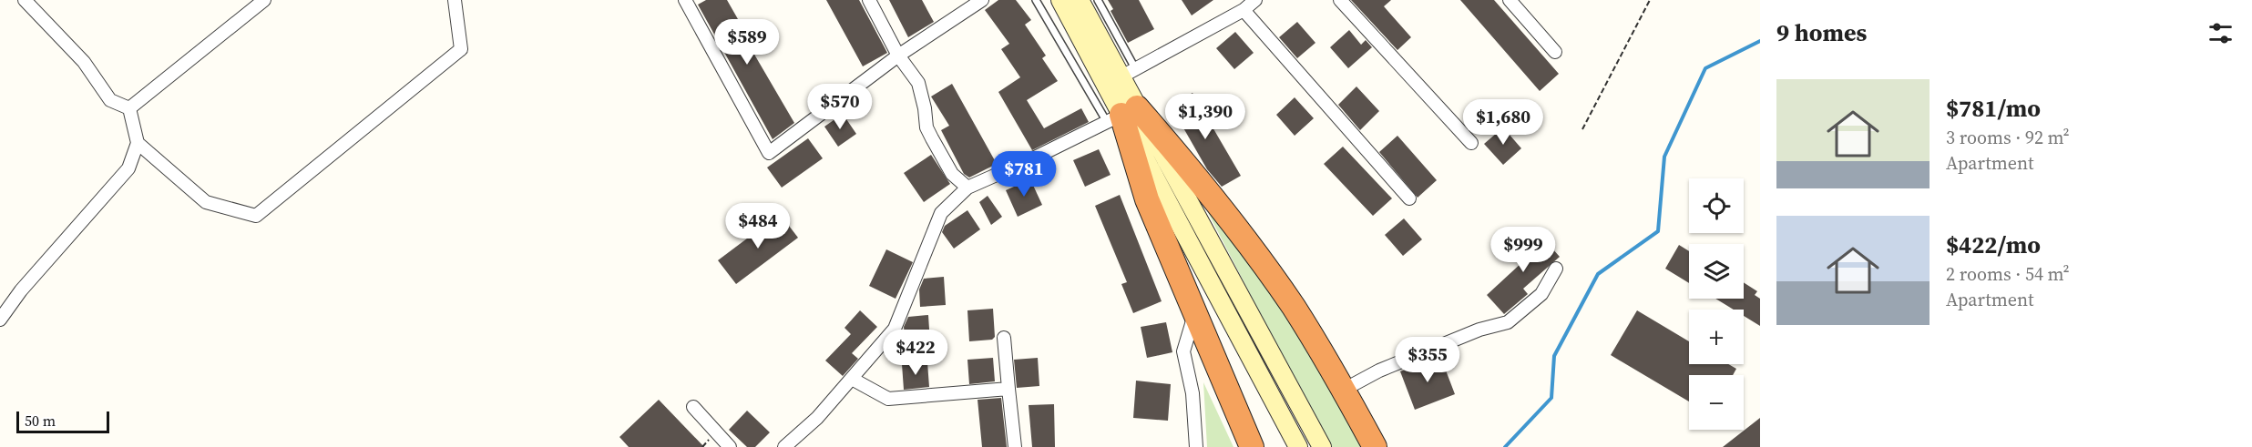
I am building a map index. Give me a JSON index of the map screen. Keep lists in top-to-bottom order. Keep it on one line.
{"scale_bar":"50 m","page":{"heading":"9 homes","price":["$589","$570","$1,390","$1,680","$781","$484","$999","$422","$355"],"list":[{"name":"$781/mo","note":"3 rooms · 92 m² · Apartment"},{"name":"$422/mo","note":"2 rooms · 54 m² · Apartment"}],"map_buttons":["+","−"],"scale":"50 m"}}
